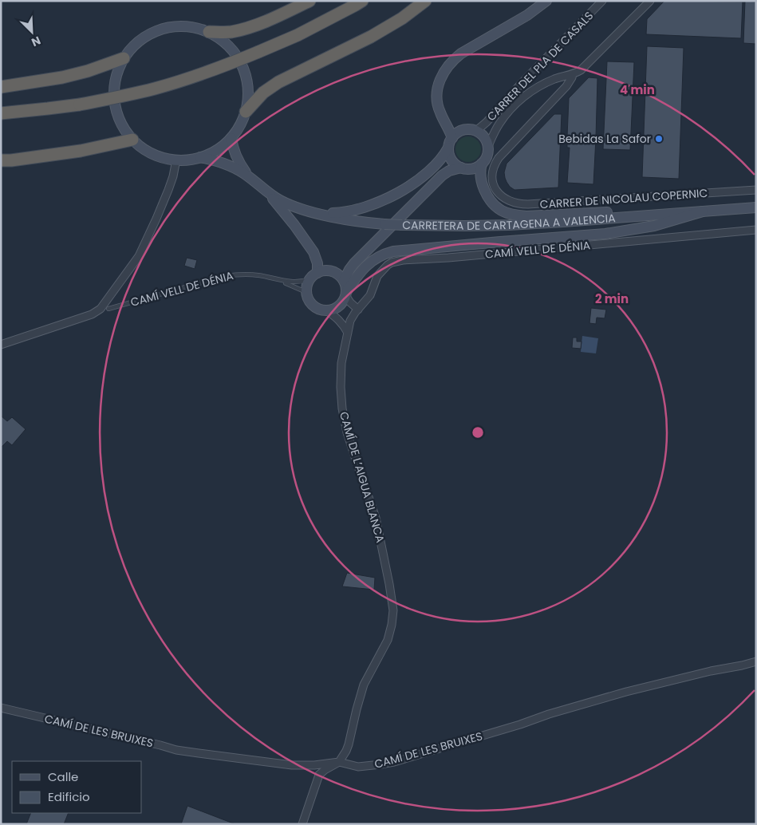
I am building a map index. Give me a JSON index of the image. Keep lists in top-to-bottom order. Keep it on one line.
{"streets":{"main road":["CARRETERA DE CARTAGENA A VALENCIA"],"street":["CARRER DEL PLA DE CASALS","CARRER DE NICOLAU COPERNIC","CAMÍ VELL DE DÉNIA","CAMÍ DE L’AIGUA BLANCA","CAMÍ DE LES BRUIXES"]},"crossings":[["CARRER DEL PLA DE CASALS","CARRER DE NICOLAU COPERNIC"],["CARRETERA DE CARTAGENA A VALENCIA","CAMÍ VELL DE DÉNIA"],["CAMÍ VELL DE DÉNIA","CAMÍ DE L’AIGUA BLANCA"],["CAMÍ DE L’AIGUA BLANCA","CAMÍ DE LES BRUIXES"]],"places":["Bebidas La Safor"],"legend":["Calle","Edificio"],"north":"bottom right","rings":["4 min","2 min"]}
